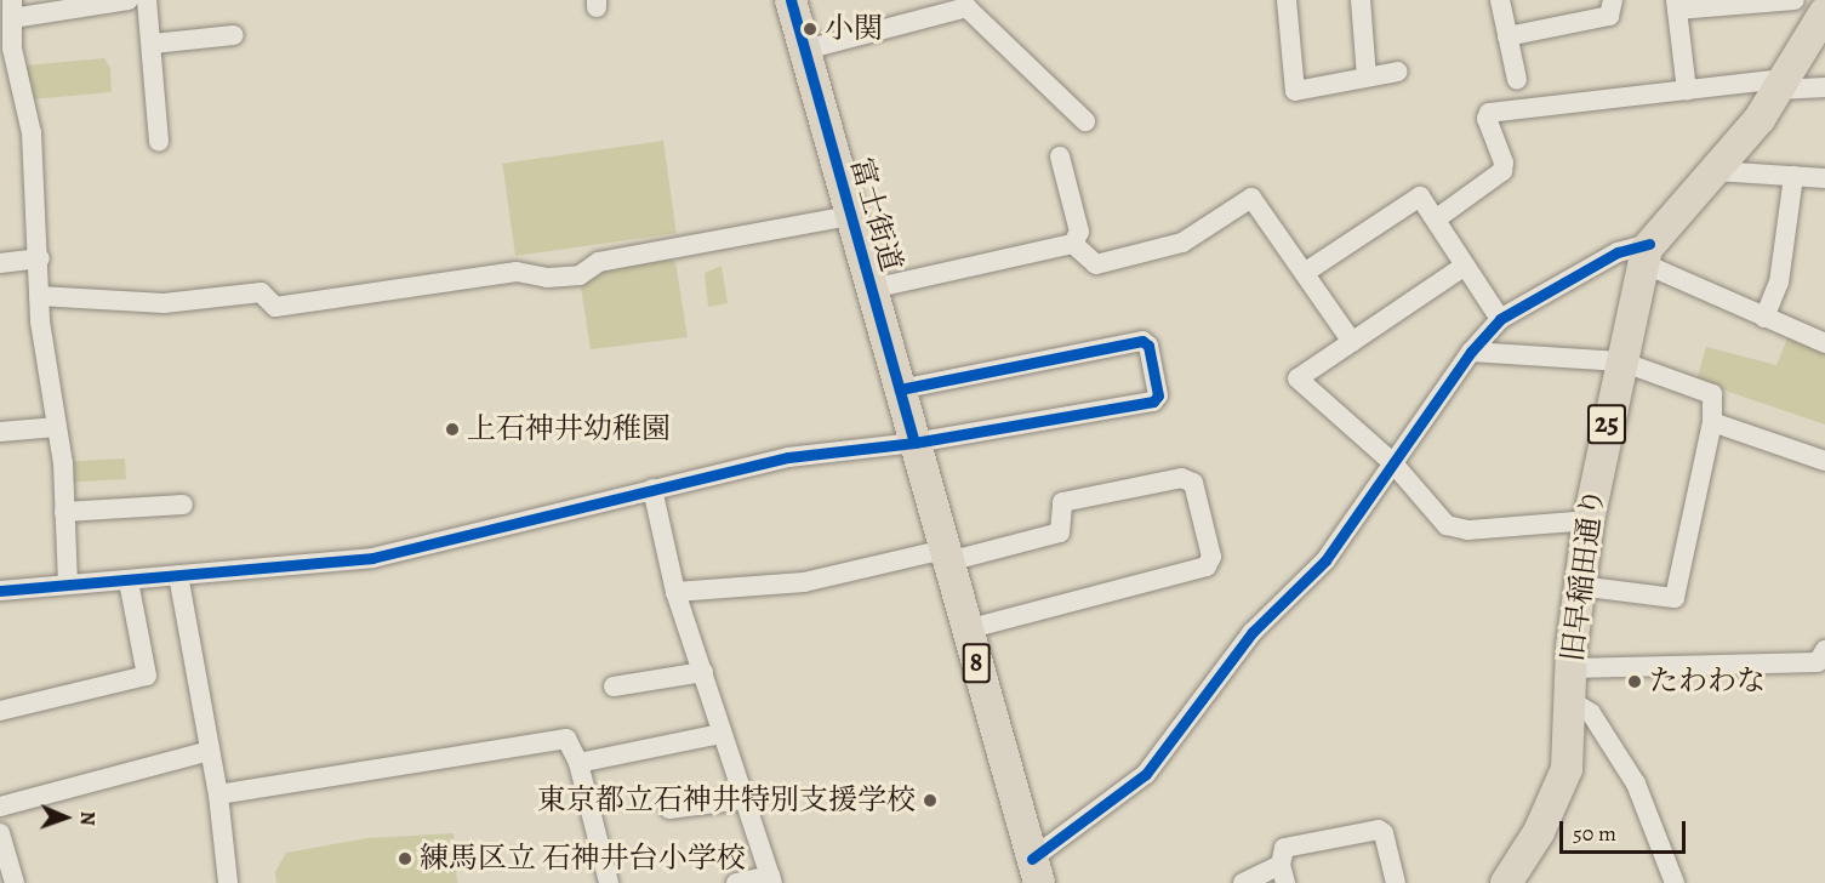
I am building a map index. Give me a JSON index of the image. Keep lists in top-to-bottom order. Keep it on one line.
{"streets":{"main road":["富士街道","25","旧早稲田通り","8"]},"places":["小関","上石神井幼稚園","たわわな","東京都立石神井特別支援学校","練馬区立 石神井台小学校"],"scale_bar":"50 m","north":"right"}
